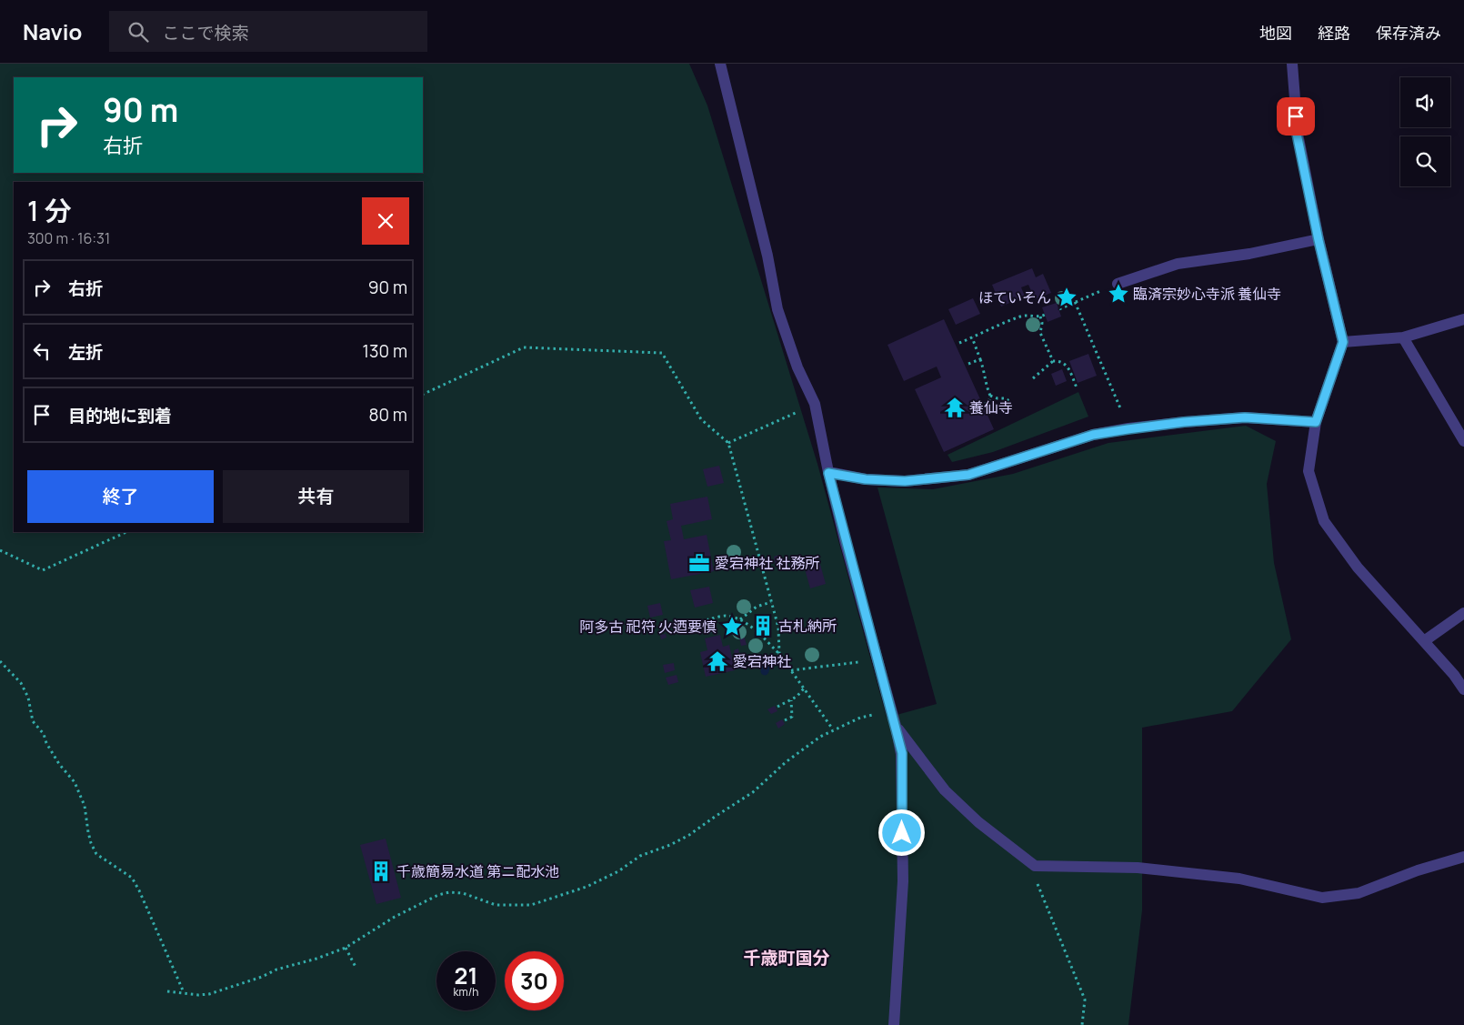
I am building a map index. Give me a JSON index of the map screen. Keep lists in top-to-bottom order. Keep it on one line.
{"districts":["千歳町国分"],"places":{"place":["臨済宗妙心寺派 養仙寺","ほていそん","阿多古 祀符 火迺要慎"],"temple":["養仙寺","愛宕神社"],"office":["愛宕神社 社務所"],"building":["古札納所","千歳簡易水道 第ニ配水池"]},"page":{"header":"Navio","search":"ここで検索","nav":["地図","経路","保存済み"],"turn":["90 m","右折"],"heading":["1 分","300 m · 16:31"],"list":[{"name":"右折","value":"90 m"},{"name":"左折","value":"130 m"},{"name":"目的地に到着","value":"80 m"}],"buttons":["終了","共有"],"speed":"21 km/h","limit":"30"}}
